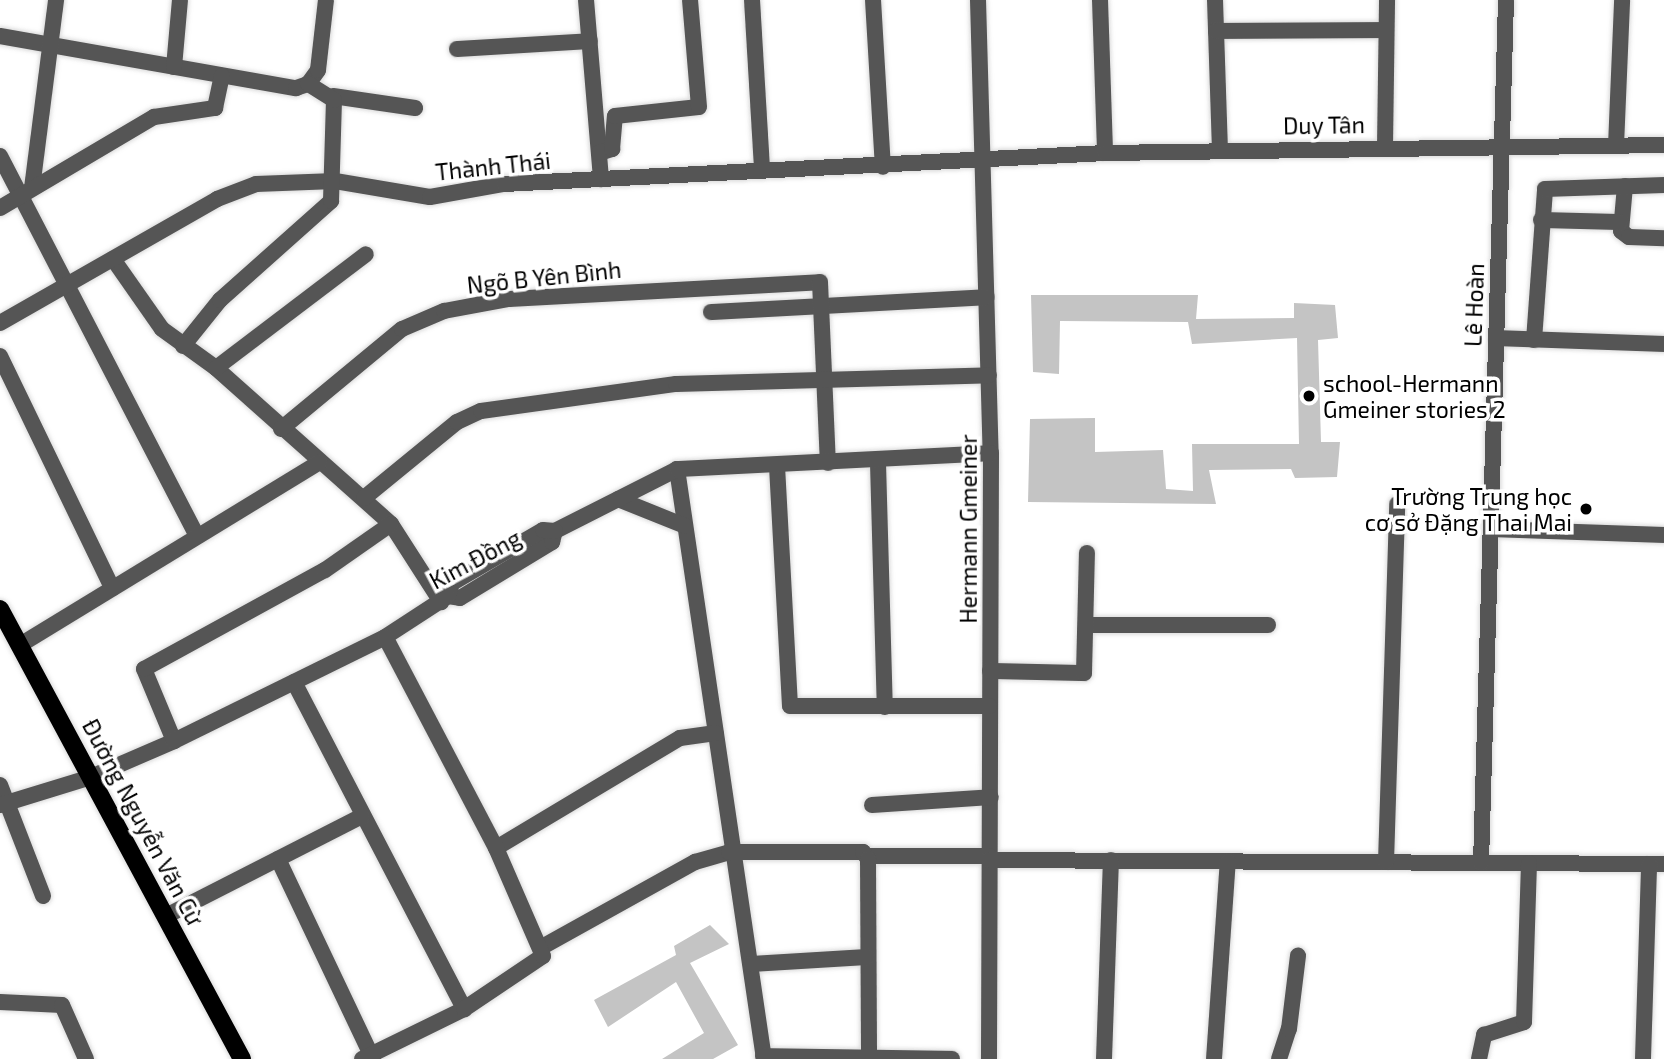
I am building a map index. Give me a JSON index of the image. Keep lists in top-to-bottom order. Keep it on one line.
{"streets":{"main road":["Đường Nguyễn Văn Cừ"],"street":["Duy Tân","Thành Thái","Ngõ B Yên Bình","Lê Hoàn","Hermann Gmeiner","Kim Đồng"]},"crossings":[["Duy Tân","Thành Thái"],["Duy Tân","Lê Hoàn"],["Duy Tân","Hermann Gmeiner"],["Thành Thái","Hermann Gmeiner"],["Hermann Gmeiner","Kim Đồng"],["Kim Đồng","Đường Nguyễn Văn Cừ"]],"places":["school-Hermann Gmeiner stories 2","Trường Trung học cơ sở Đặng Thai Mai"]}
